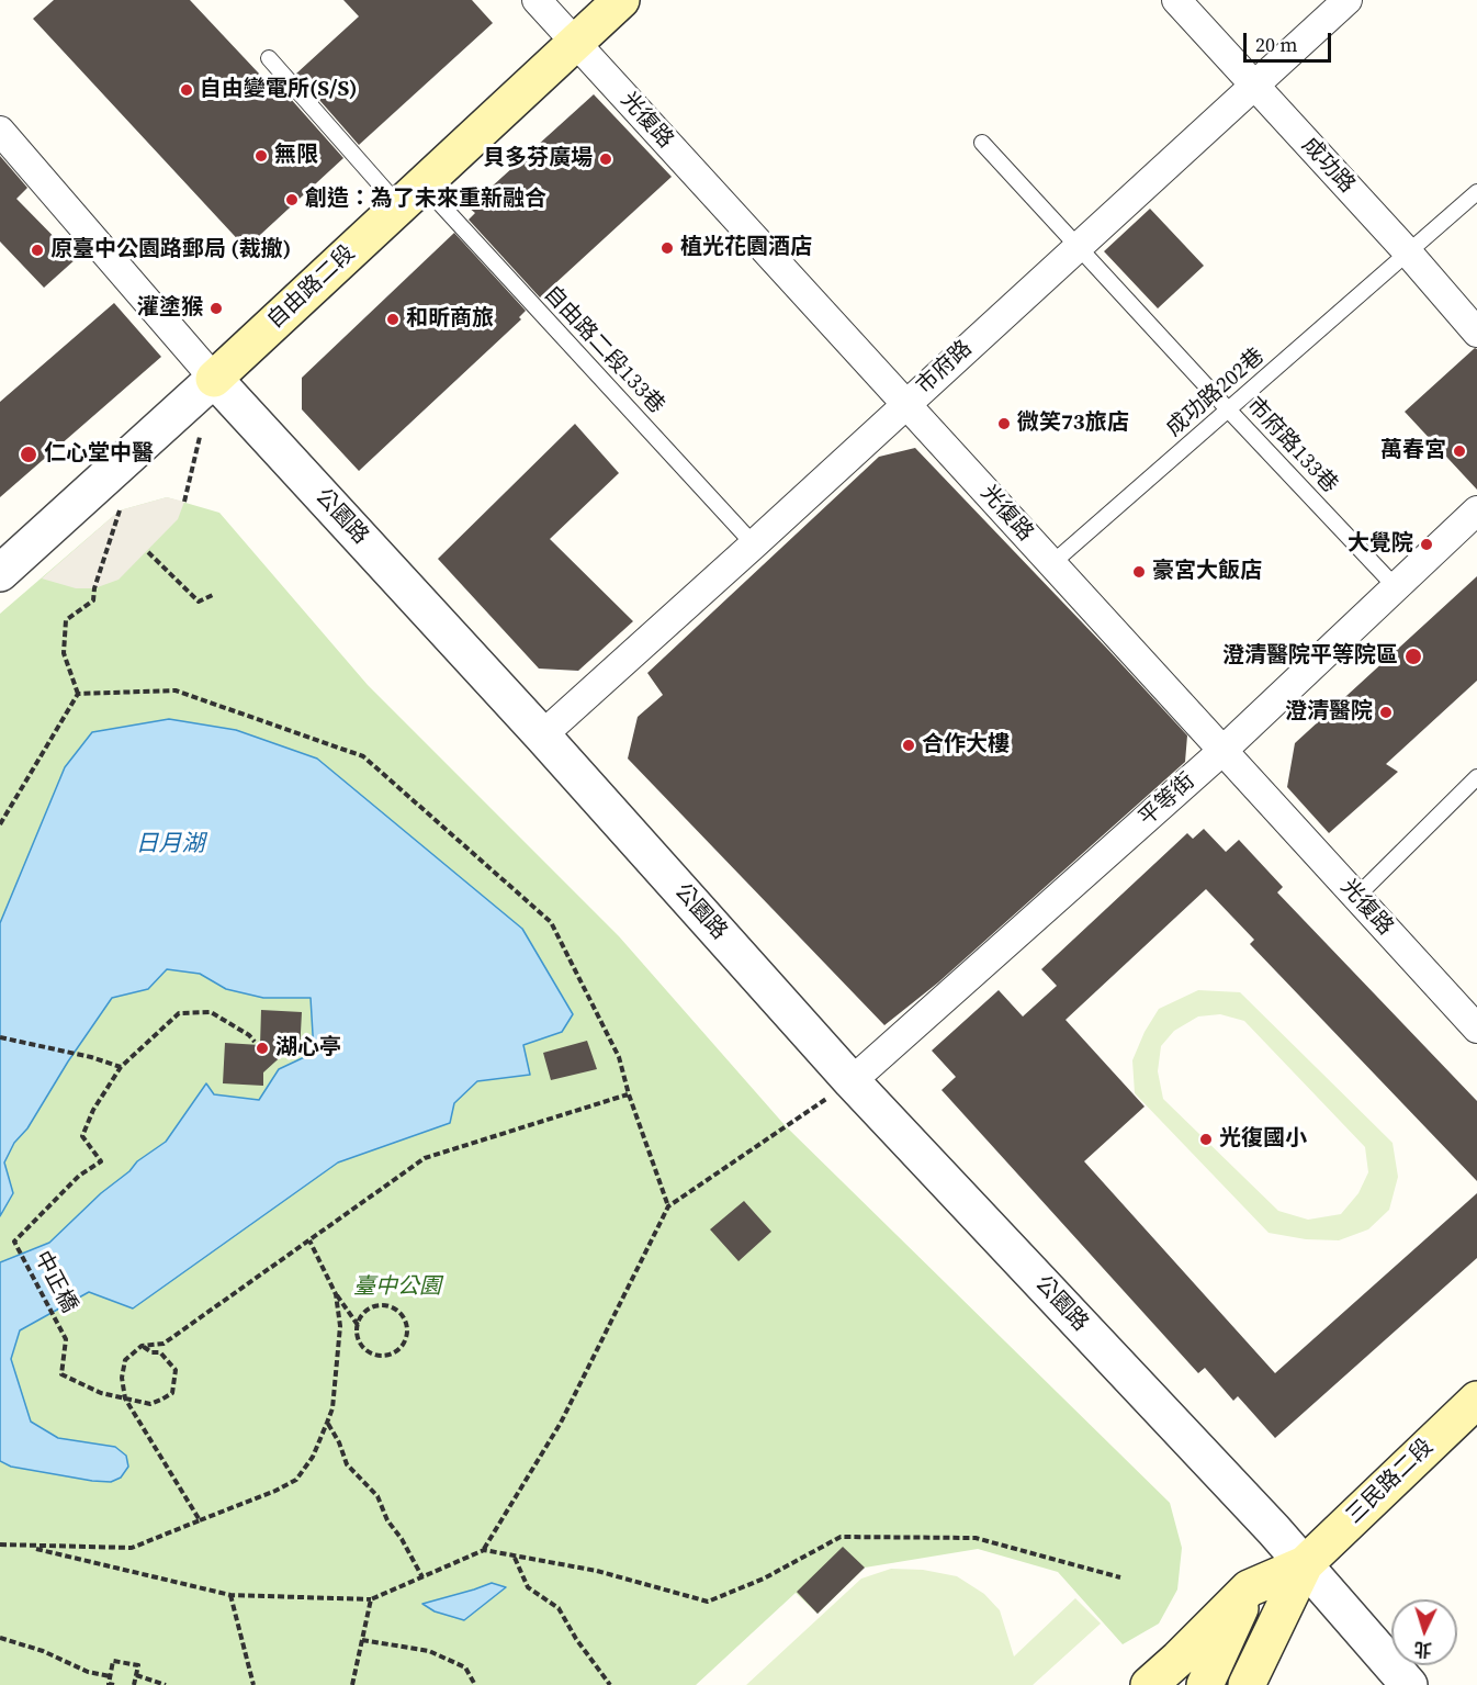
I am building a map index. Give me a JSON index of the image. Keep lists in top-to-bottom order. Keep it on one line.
{"streets":{"main road":["自由路二段","三民路二段"],"street":["光復路","成功路","市府路","公園路","平等街"],"lane":["自由路二段133巷","成功路202巷","市府路133巷"],"path":["中正橋"]},"crossings":[["光復路","自由路二段"],["光復路","市府路"],["光復路","成功路202巷"],["光復路","平等街"],["成功路","市府路"],["成功路","成功路202巷"],["自由路二段","自由路二段133巷"],["自由路二段","公園路"],["自由路二段133巷","市府路"],["市府路","市府路133巷"],["市府路","公園路"],["成功路202巷","市府路133巷"],["市府路133巷","平等街"],["公園路","平等街"],["公園路","三民路二段"]],"water":["日月湖"],"parks":["臺中公園"],"places":["自由變電所(S/S)","無限","貝多芬廣場","創造：為了未來重新融合","植光花園酒店","原臺中公園路郵局 (裁撤)","灌塗猴","和昕商旅","微笑73旅店","萬春宮","仁心堂中醫","大覺院","豪宮大飯店","澄清醫院平等院區","澄清醫院","合作大樓","湖心亭","光復國小"],"scale_bar":"20 m","north":"bottom"}
